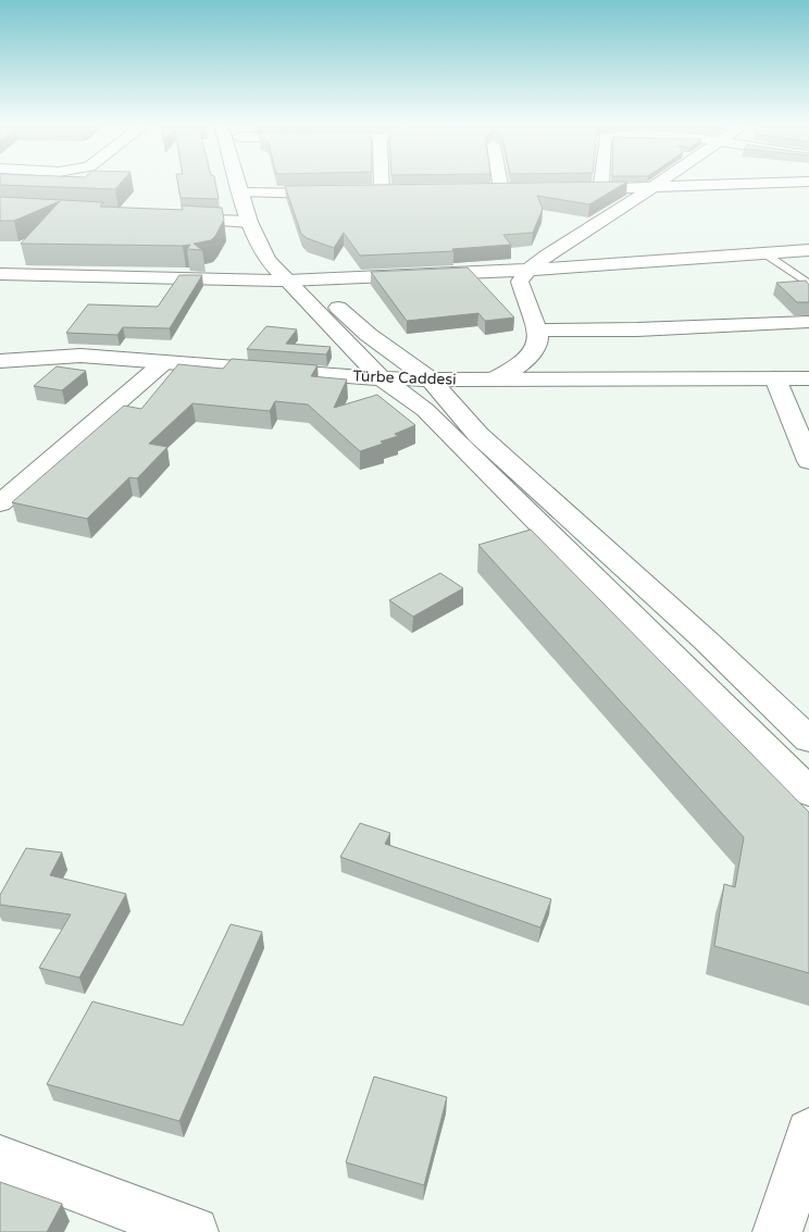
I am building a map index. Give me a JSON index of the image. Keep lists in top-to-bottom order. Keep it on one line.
{"streets":{"street":["Türbe Caddesi"]}}
